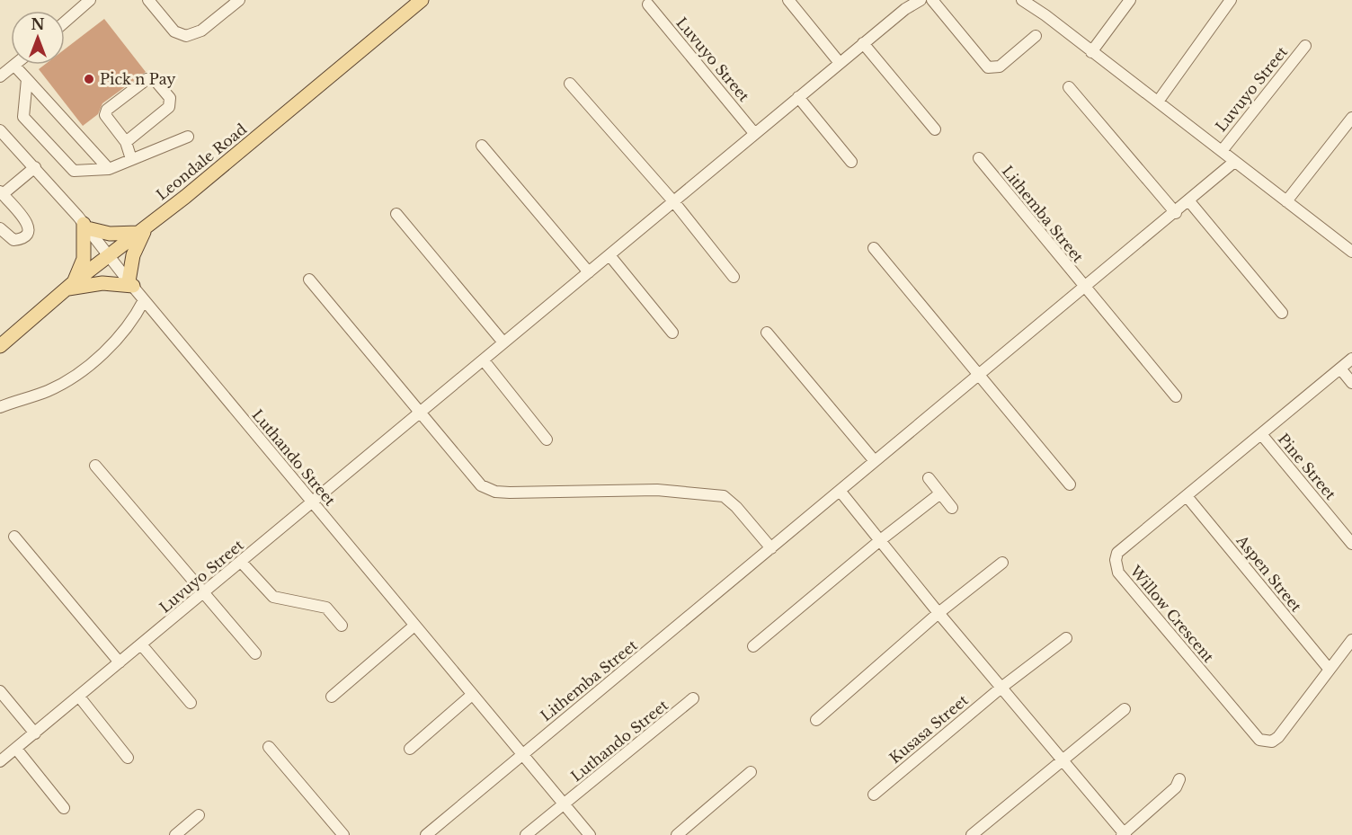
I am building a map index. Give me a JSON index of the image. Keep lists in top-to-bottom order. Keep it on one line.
{"streets":{"main road":["Leondale Road"],"street":["Luvuyo Street","Lithemba Street","Luthando Street","Pine Street","Aspen Street","Willow Crescent","Kusasa Street"]},"crossings":[["Luvuyo Street","Lithemba Street"],["Luvuyo Street","Luthando Street"],["Leondale Road","Luthando Street"],["Lithemba Street","Luthando Street"],["Pine Street","Willow Crescent"],["Aspen Street","Willow Crescent"]],"places":["Pick n Pay"],"north":"top"}
